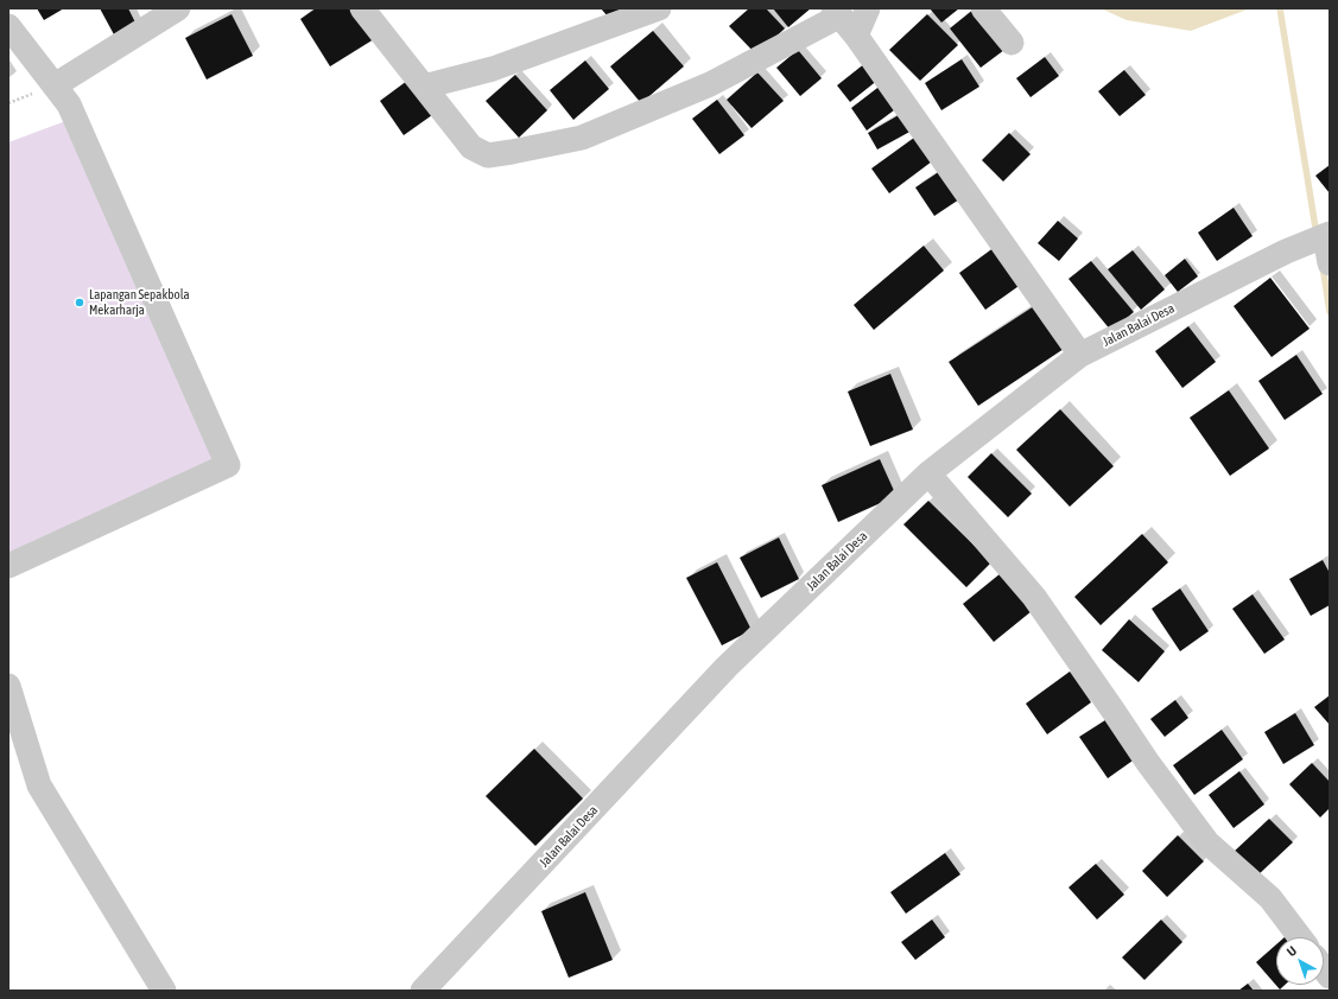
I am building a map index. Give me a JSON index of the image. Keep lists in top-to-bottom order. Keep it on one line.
{"streets":{"street":["Jalan Balai Desa"]},"places":["Lapangan Sepakbola Mekarharja"],"north":"top left"}
